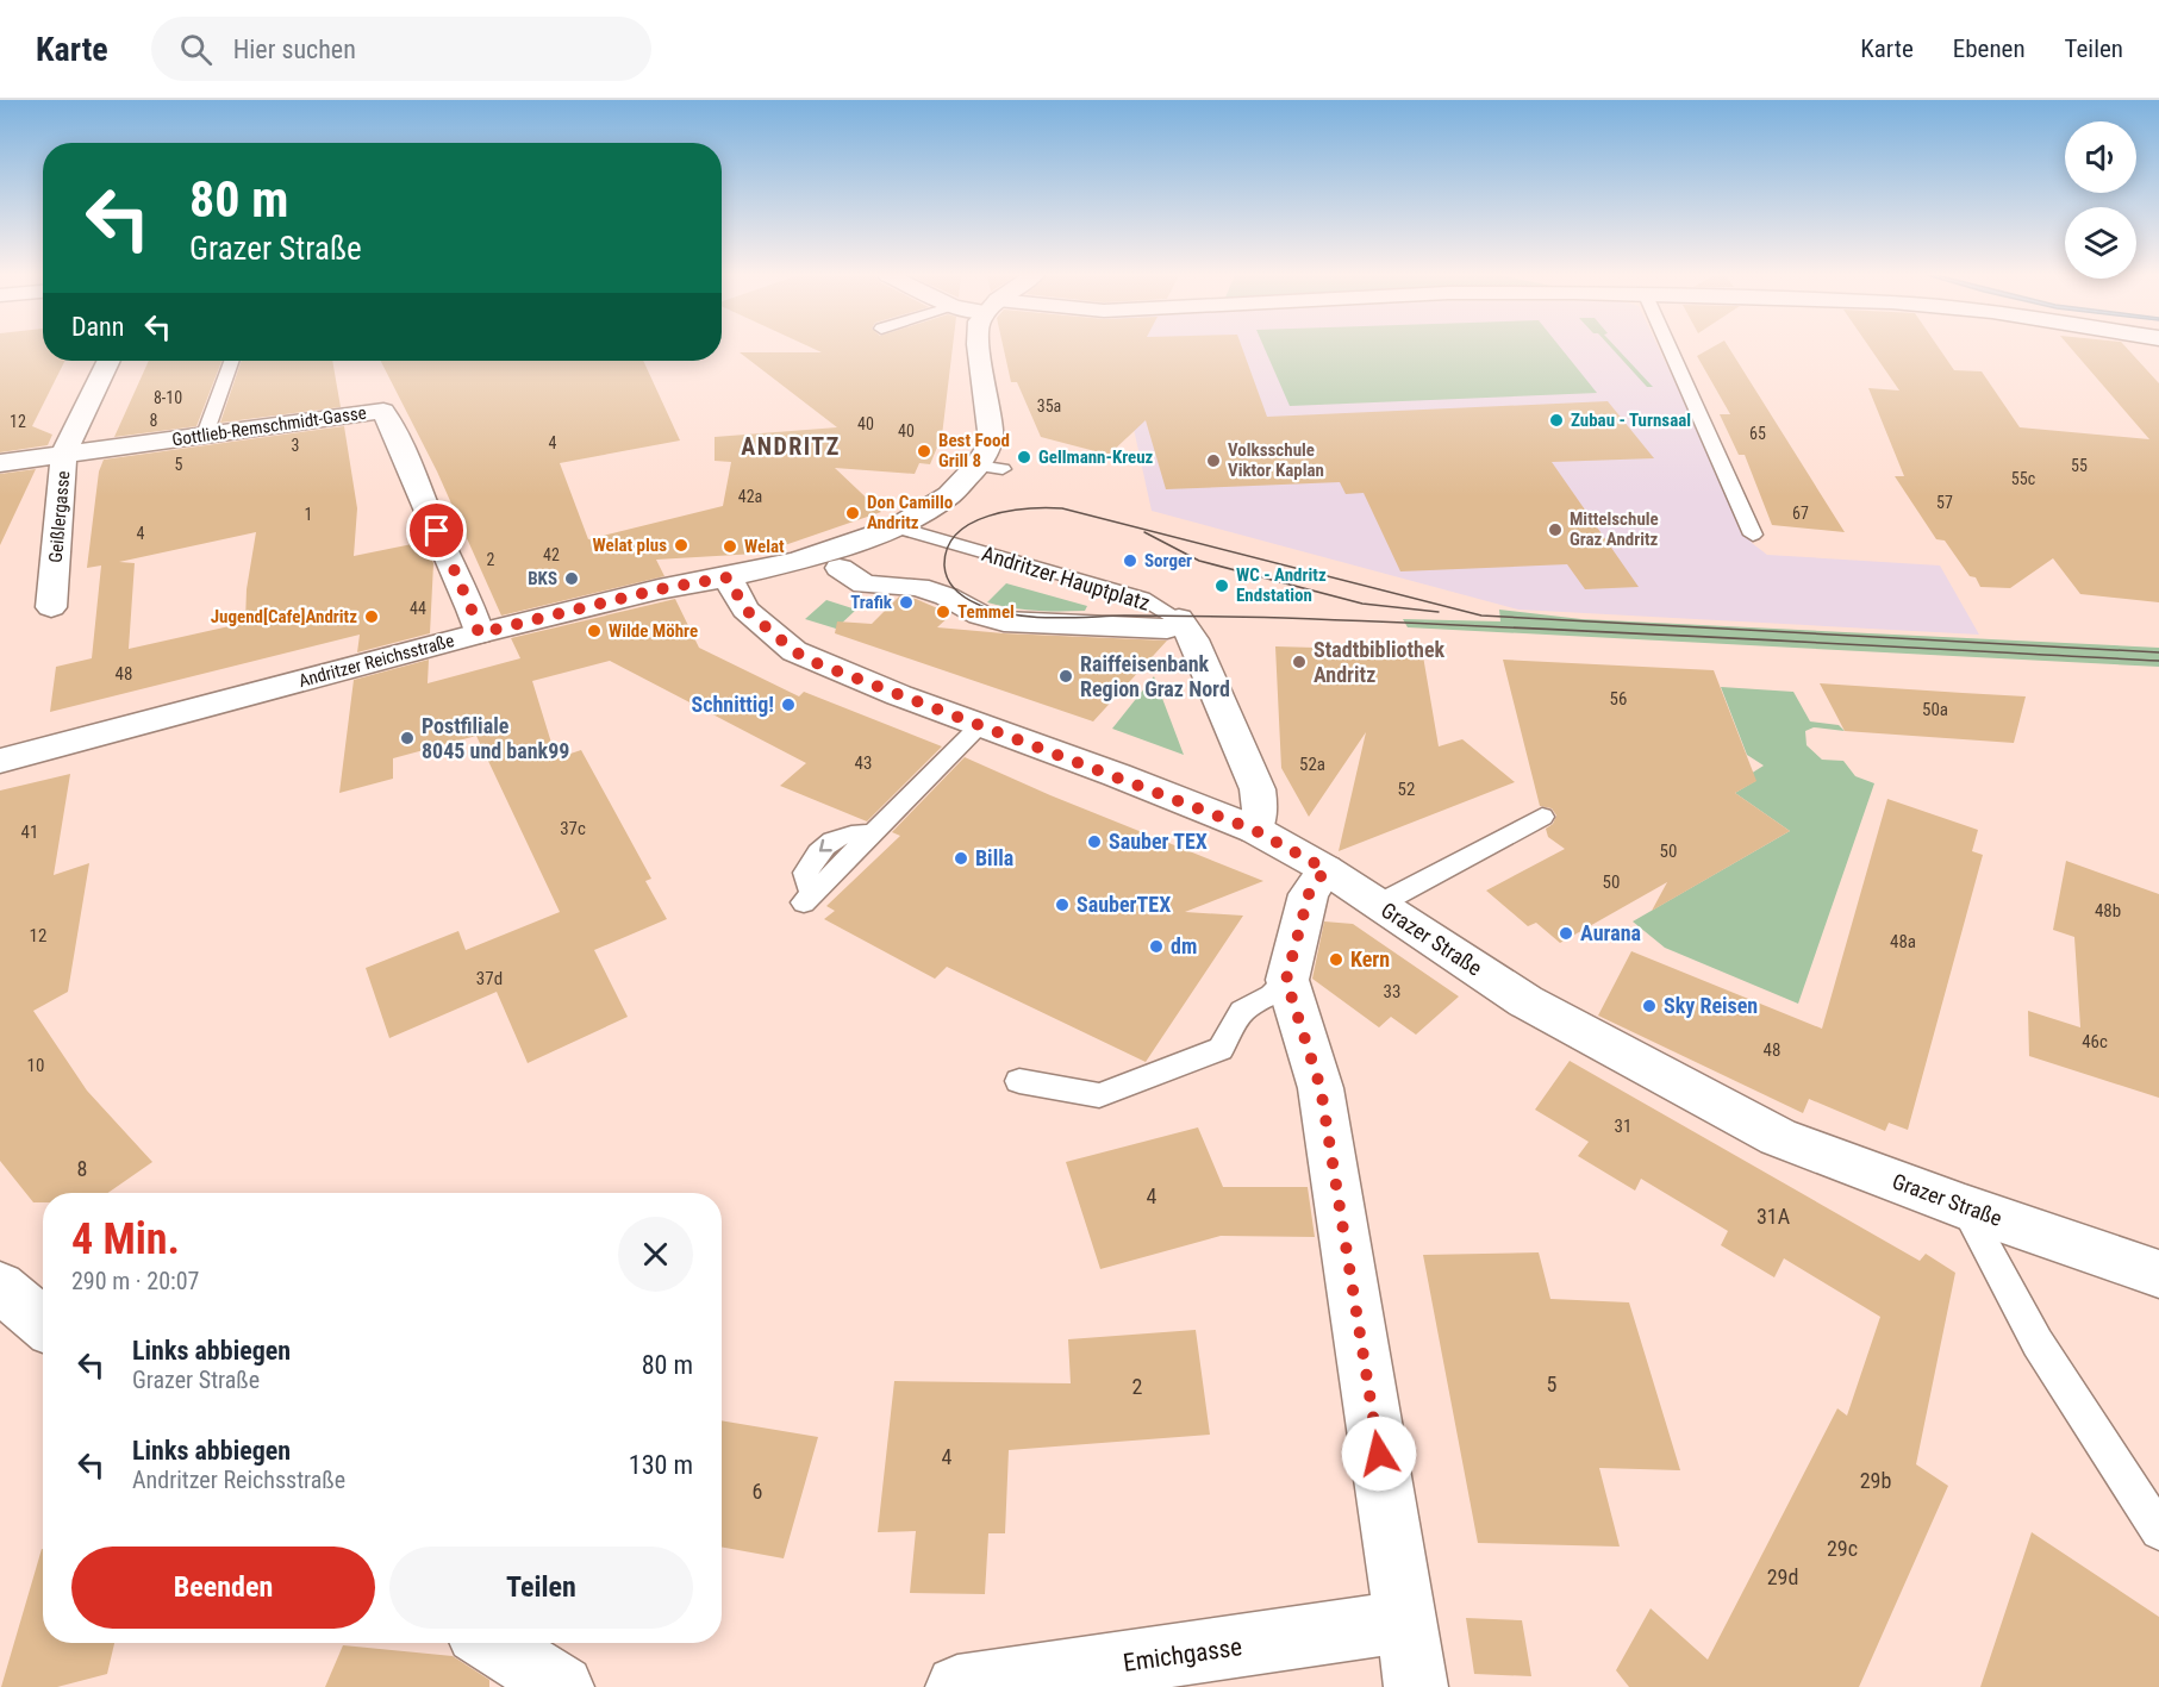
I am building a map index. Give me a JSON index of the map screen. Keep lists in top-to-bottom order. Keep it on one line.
{"streets":{"street":["Gottlieb-Remschmidt-Gasse","Geißlergasse","Andritzer Hauptplatz","Andritzer Reichsstraße","Grazer Straße","Emichgasse"]},"crossings":[["Gottlieb-Remschmidt-Gasse","Geißlergasse"],["Gottlieb-Remschmidt-Gasse","Andritzer Reichsstraße"],["Andritzer Hauptplatz","Andritzer Reichsstraße"],["Andritzer Hauptplatz","Grazer Straße"],["Andritzer Reichsstraße","Grazer Straße"]],"districts":["ANDRITZ"],"places":["Zubau - Turnsaal","Best Food Grill 8","Gellmann-Kreuz","Volksschule Viktor Kaplan","Don Camillo Andritz","Mittelschule Graz Andritz","Welat plus","Welat","Sorger","BKS","WC - Andritz Endstation","Trafik","Temmel","Jugend[Cafe]Andritz","Wilde Möhre","Stadtbibliothek Andritz","Raiffeisenbank Region Graz Nord","Schnittig!","Postfiliale 8045 und bank99","Sauber TEX","Billa","SauberTEX","Aurana","dm","Kern","Sky Reisen"],"house_numbers":["8-10","35a","8","12","40","40","65","4","3","5","55","55c","42a","57","67","1","4","42","2","44","48","56","50a","43","52a","52","37c","41","50","50","48b","12","48a","37d","33","46c","48","10","31","8","4","31A","5","2","4","29b","6","29c","29d"],"page":{"header":"Karte","search":"Hier suchen","nav":["Karte","Ebenen","Teilen"],"turn":["80 m","Grazer Straße"],"then":"Dann","heading":["4 Min.","290 m · 20:07"],"list":[{"name":"Links abbiegen","note":"Grazer Straße","value":"80 m"},{"name":"Links abbiegen","note":"Andritzer Reichsstraße","value":"130 m"}],"buttons":["Beenden","Teilen"]}}
